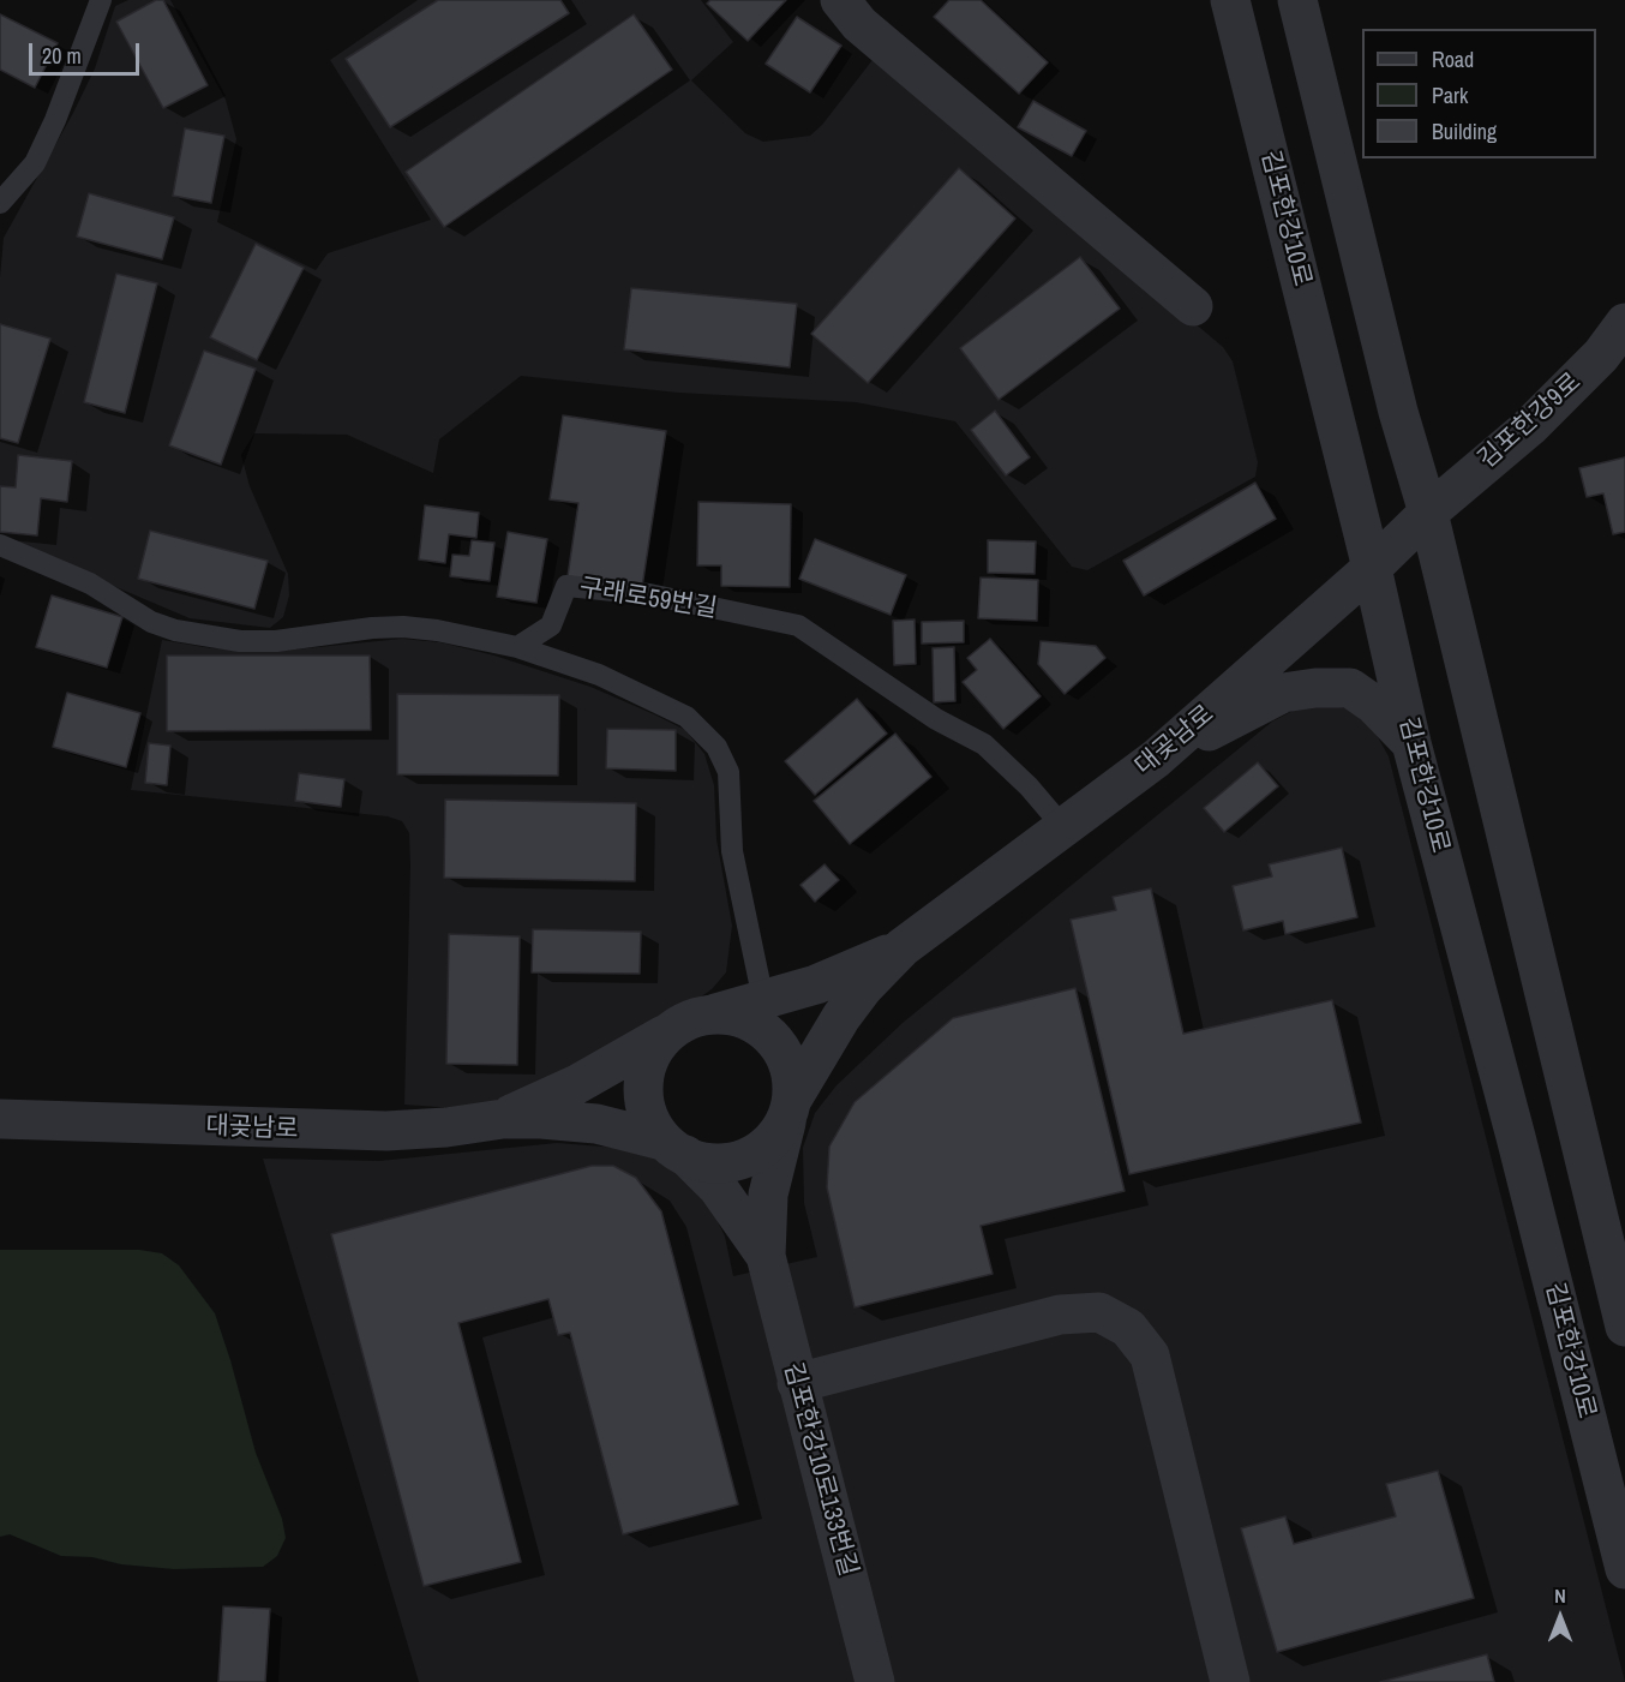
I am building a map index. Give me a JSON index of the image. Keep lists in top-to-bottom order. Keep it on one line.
{"streets":{"street":["김포한강10로","김포한강9로","대곶남로","김포한강10로133번길"],"lane":["구래로59번길"]},"crossings":[["김포한강10로","대곶남로"],["김포한강9로","대곶남로"],["구래로59번길","대곶남로"]],"legend":["Road","Park","Building"],"scale_bar":"20 m","north":"top"}
